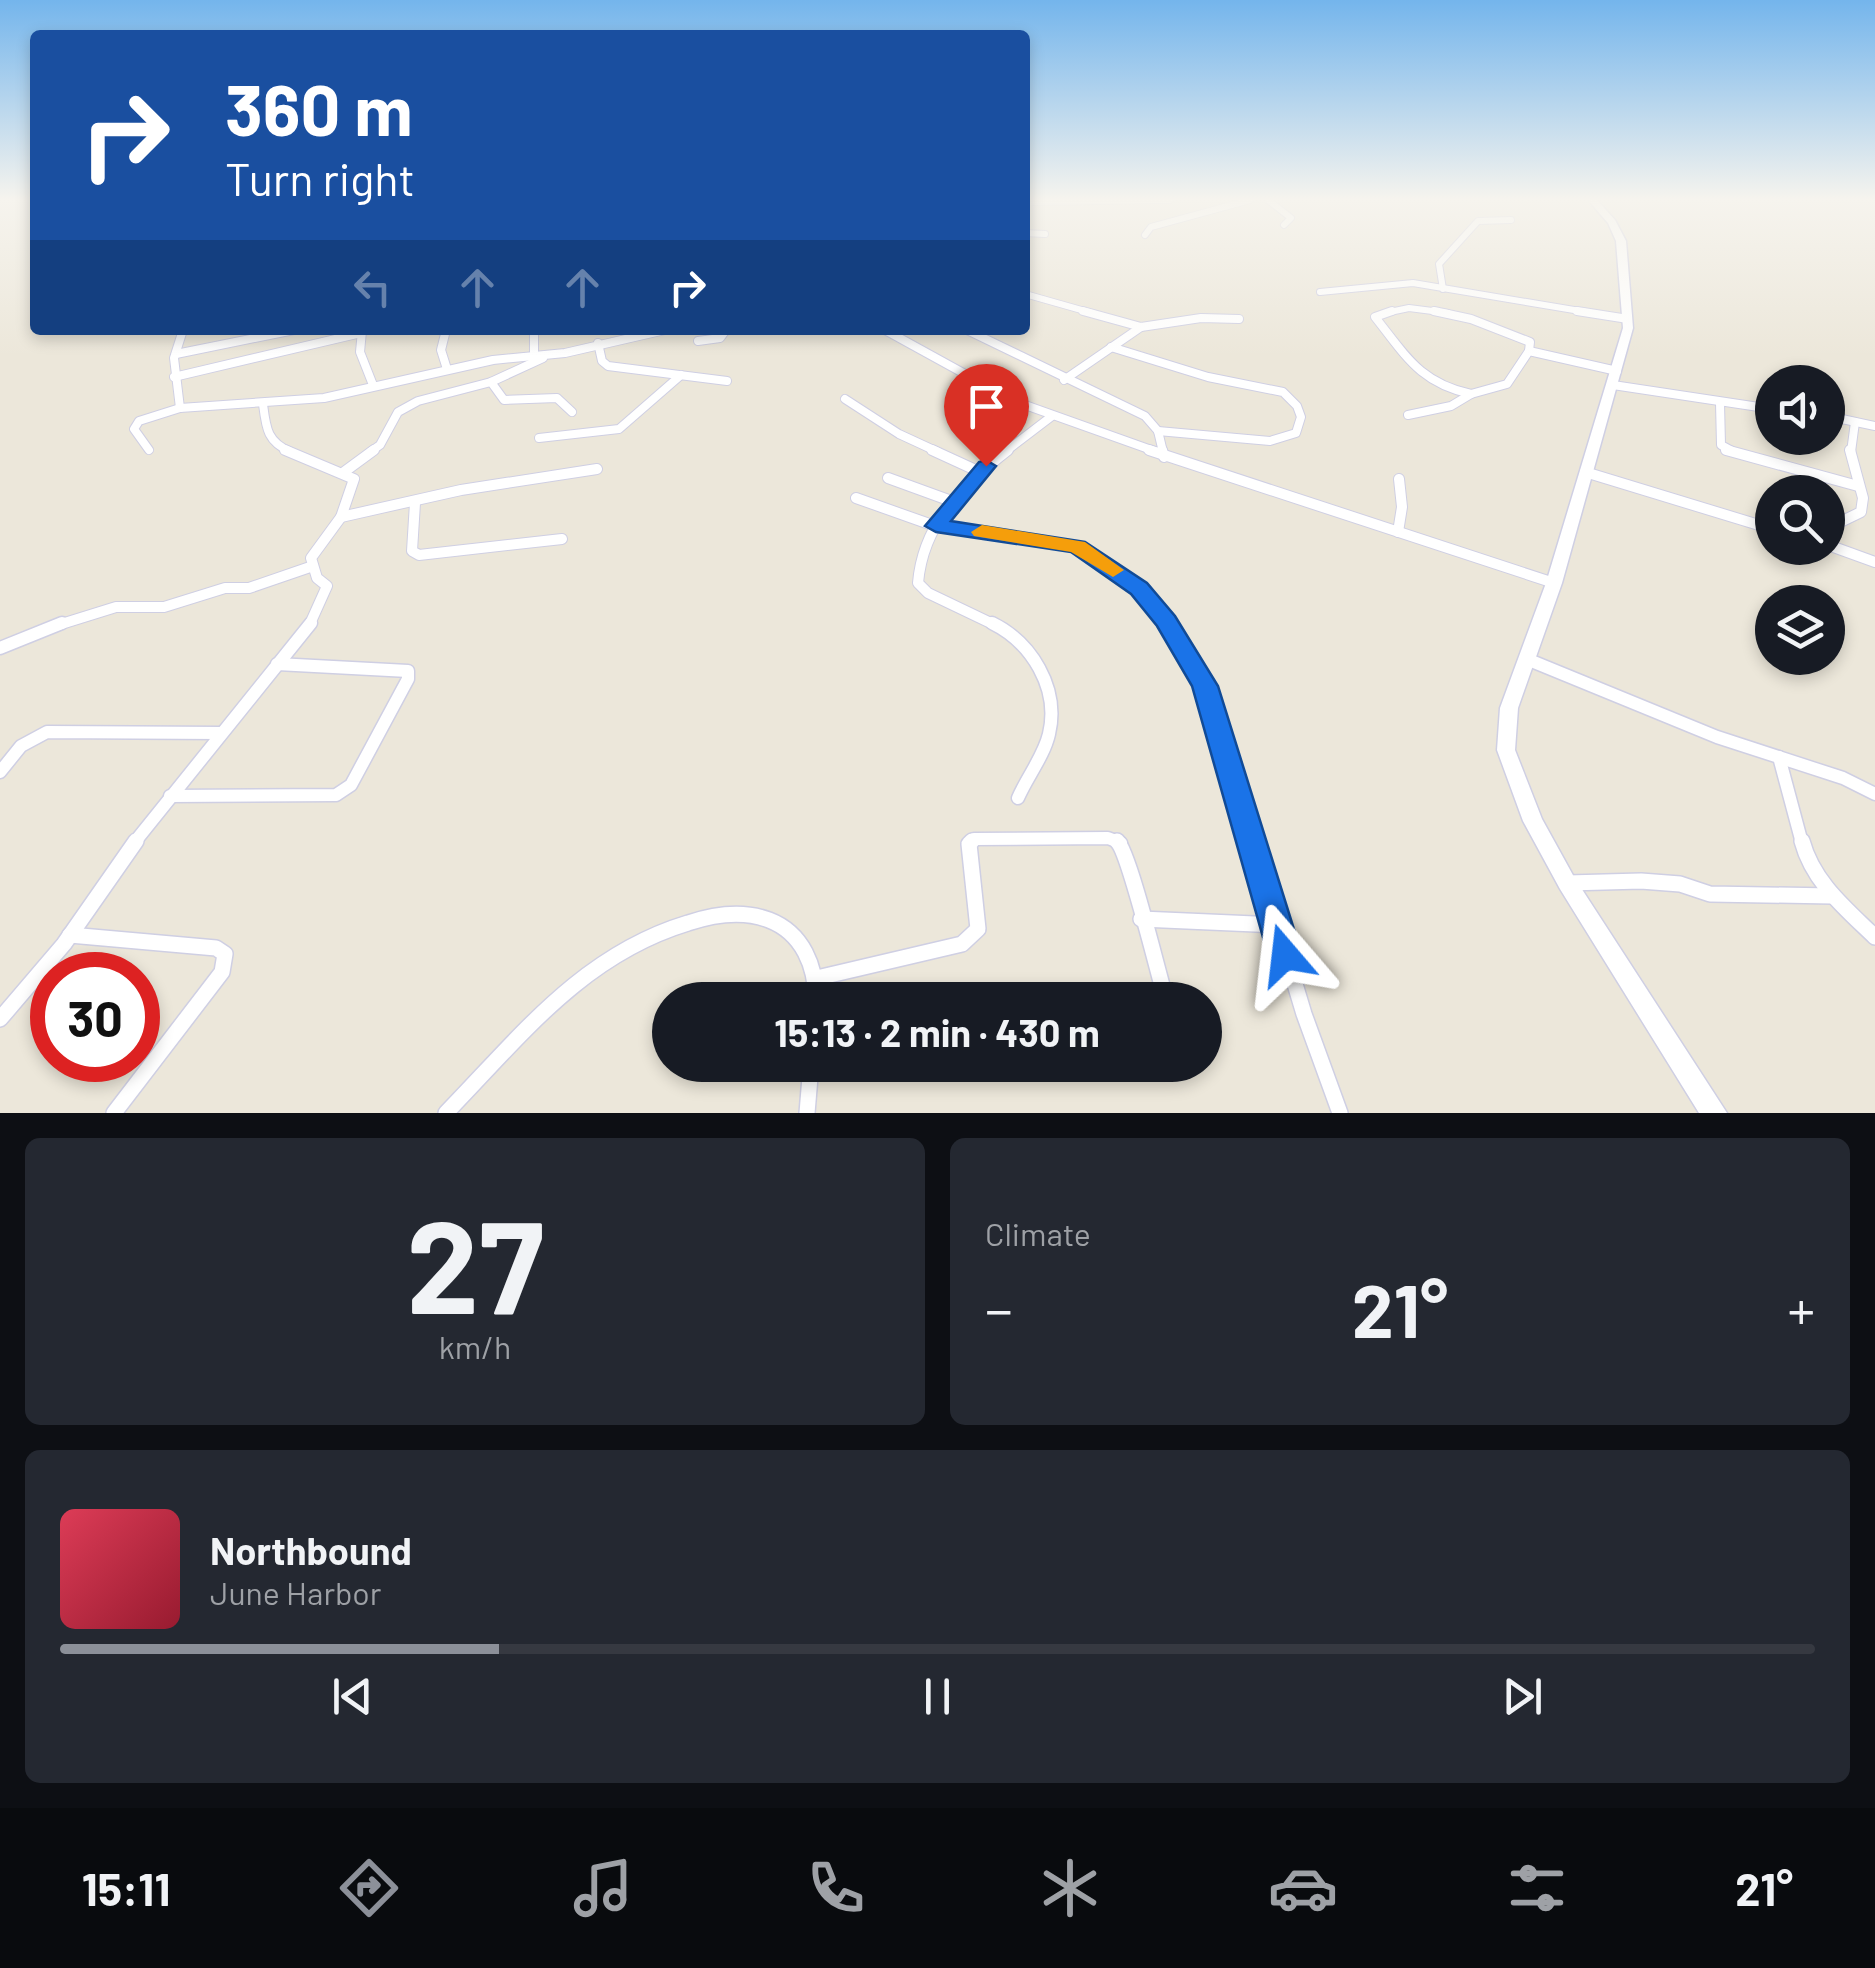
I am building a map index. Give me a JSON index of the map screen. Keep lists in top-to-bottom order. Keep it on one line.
{"page":{"turn":["360 m","Turn right"],"limit":"30","trip":"15:13 · 2 min · 430 m","tile":[["27","km/h"],"Climate"],"heat":["−","21°","+"],"song":["Northbound","June Harbor"],"tabs":["15:11","21°"]}}
